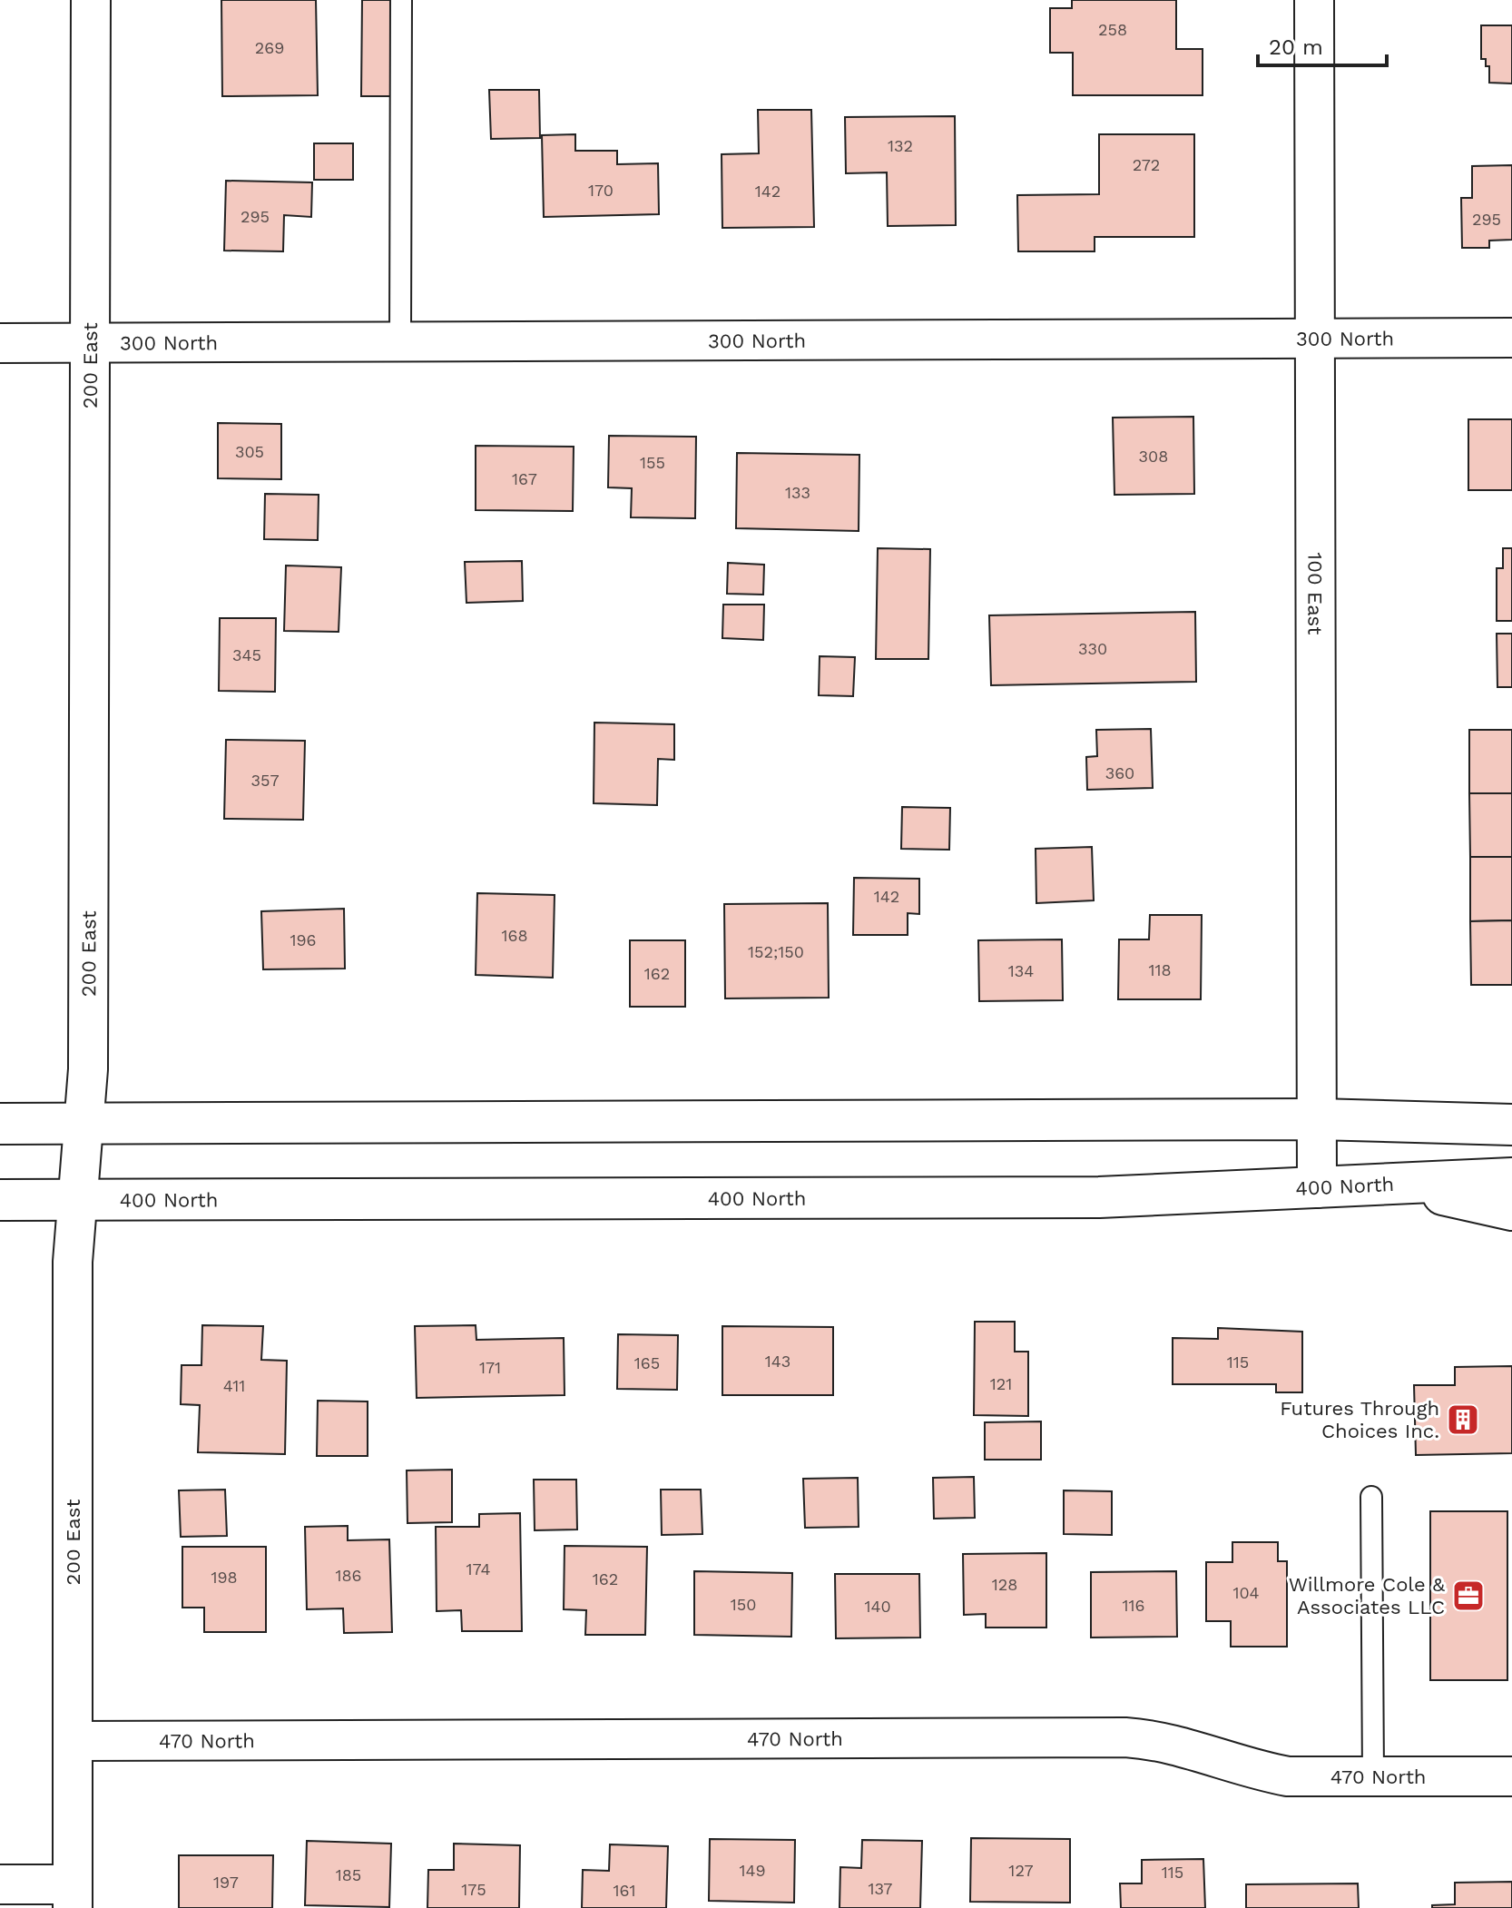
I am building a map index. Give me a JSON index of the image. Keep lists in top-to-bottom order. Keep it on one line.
{"streets":{"main road":["400 North"],"street":["300 North","200 East","100 East","470 North"]},"crossings":[["300 North","200 East"],["300 North","100 East"],["200 East","400 North"],["200 East","470 North"],["100 East","400 North"]],"places":{"building":["Futures Through Choices Inc."],"office":["Willmore Cole & Associates LLC"]},"house_numbers":["258","269","132","272","170","142","295","295","305","308","155","167","133","330","345","360","357","142","168","196","152;150","118","134","162","143","115","165","171","121","411","174","186","198","162","128","104","150","116","140","149","127","115","185","197","137","175","161"],"scale_bar":"20 m"}
